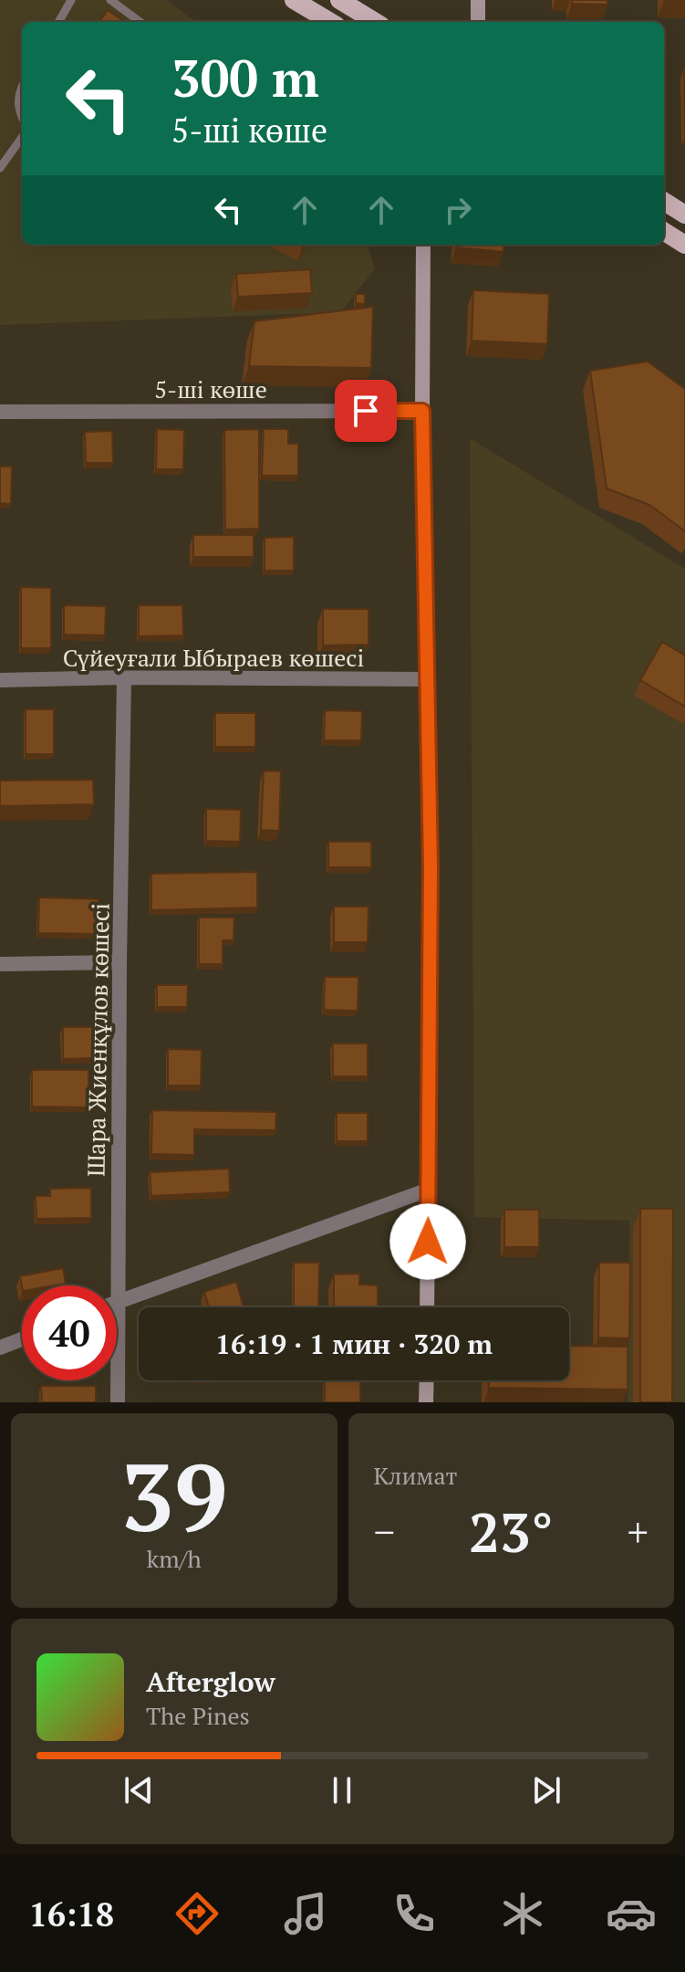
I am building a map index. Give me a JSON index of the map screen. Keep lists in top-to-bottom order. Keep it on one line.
{"streets":{"street":["5-шi көше","Сүйеуғали Ыбыраев көшесi","Шара Жиенқұлов көшесі"]},"crossings":[["Сүйеуғали Ыбыраев көшесi","Шара Жиенқұлов көшесі"]],"page":{"turn":["300 m","5-шi көше"],"limit":"40","trip":"16:19 · 1 мин · 320 m","tile":[["39","km/h"],"Климат"],"heat":["−","23°","+"],"song":["Afterglow","The Pines"],"tabs":"16:18"}}
